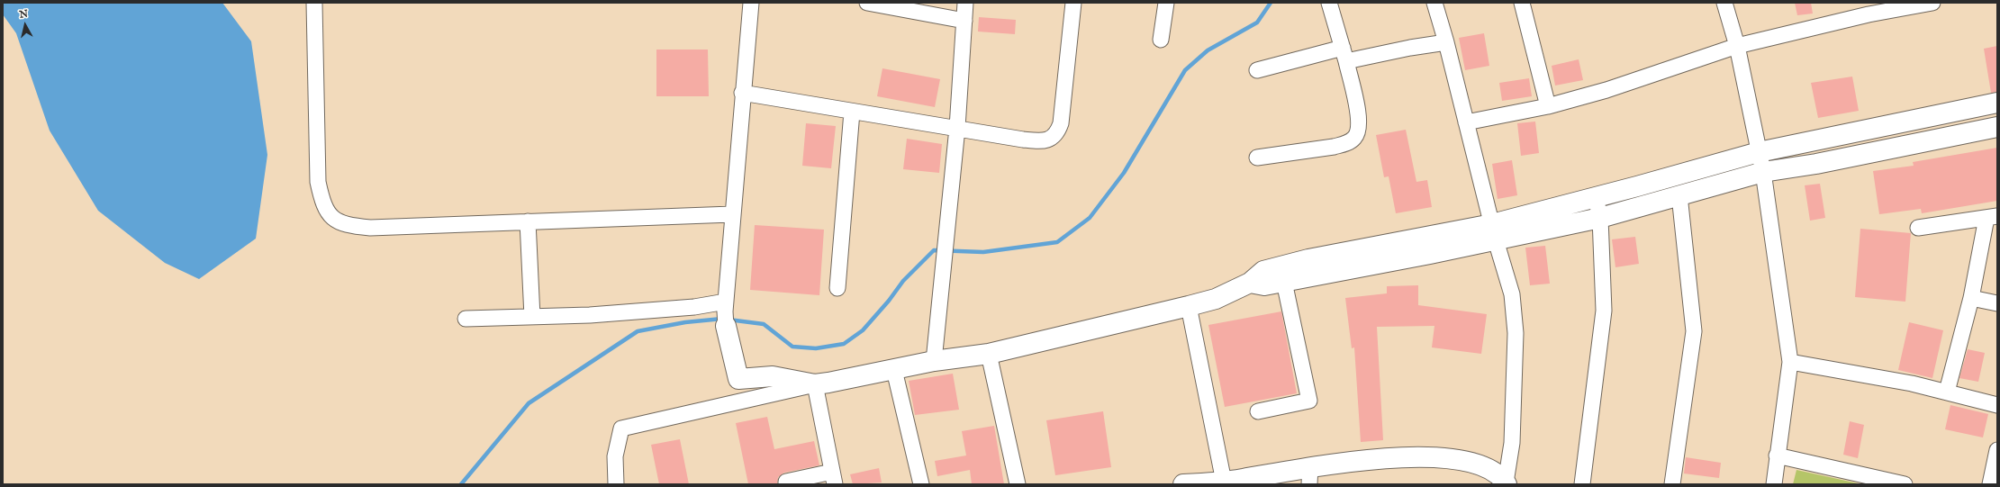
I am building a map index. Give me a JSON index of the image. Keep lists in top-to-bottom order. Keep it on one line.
{"north":"top"}
